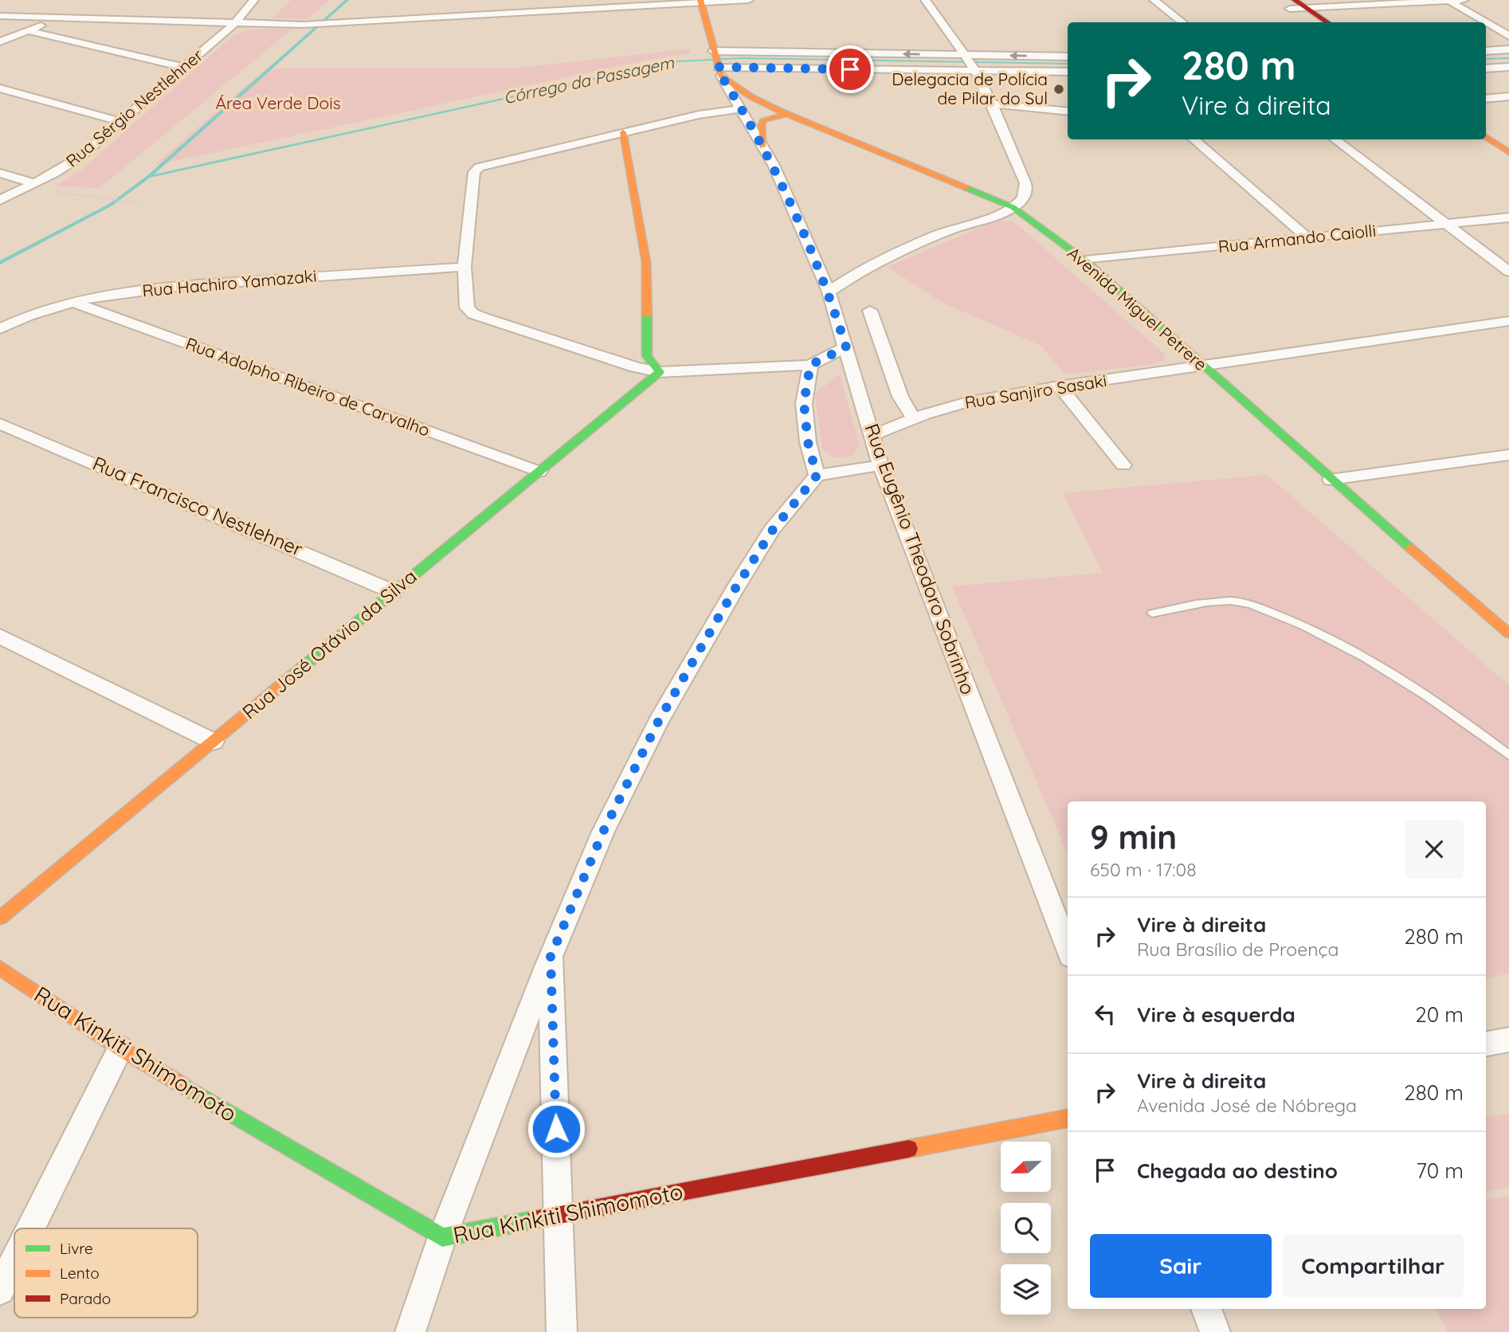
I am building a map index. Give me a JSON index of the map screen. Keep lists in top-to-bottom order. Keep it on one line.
{"streets":{"main road":["Avenida Miguel Petrere","Rua José Otávio da Silva","Rua Kinkiti Shimomoto"],"street":["Rua Sérgio Nestlehner","Rua Armando Caiolli","Rua Hachiro Yamazaki","Rua Adolpho Ribeiro de Carvalho","Rua Sanjiro Sasaki","Rua Francisco Nestlehner","Rua Eugênio Theodoro Sobrinho"]},"crossings":[["Rua Armando Caiolli","Avenida Miguel Petrere"],["Rua Hachiro Yamazaki","Rua Adolpho Ribeiro de Carvalho"],["Avenida Miguel Petrere","Rua Sanjiro Sasaki"],["Avenida Miguel Petrere","Rua Eugênio Theodoro Sobrinho"],["Rua Adolpho Ribeiro de Carvalho","Rua José Otávio da Silva"],["Rua Sanjiro Sasaki","Rua Eugênio Theodoro Sobrinho"],["Rua Francisco Nestlehner","Rua José Otávio da Silva"]],"water":["Córrego da Passagem"],"parks":["Área Verde Dois"],"places":["Delegacia de Polícia de Pilar do Sul"],"legend":["Livre","Lento","Parado"],"north":"left","page":{"turn":["280 m","Vire à direita"],"heading":["9 min","650 m · 17:08"],"list":[{"name":"Vire à direita","note":"Rua Brasílio de Proença","value":"280 m"},{"name":"Vire à esquerda","value":"20 m"},{"name":"Vire à direita","note":"Avenida José de Nóbrega","value":"280 m"},{"name":"Chegada ao destino","value":"70 m"}],"buttons":["Sair","Compartilhar"]}}
